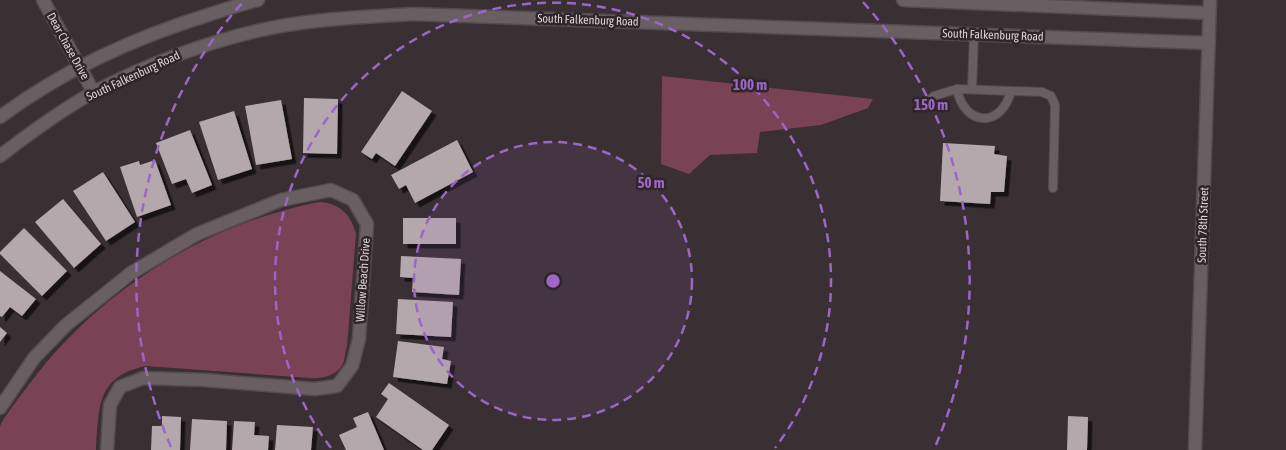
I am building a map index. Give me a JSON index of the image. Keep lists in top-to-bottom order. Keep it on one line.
{"streets":{"street":["South Falkenburg Road","Dear Chase Drive","South 78th Street","Willow Beach Drive"]},"crossings":[["South Falkenburg Road","Dear Chase Drive"],["South Falkenburg Road","South 78th Street"]],"rings":["100 m","150 m","50 m"]}
